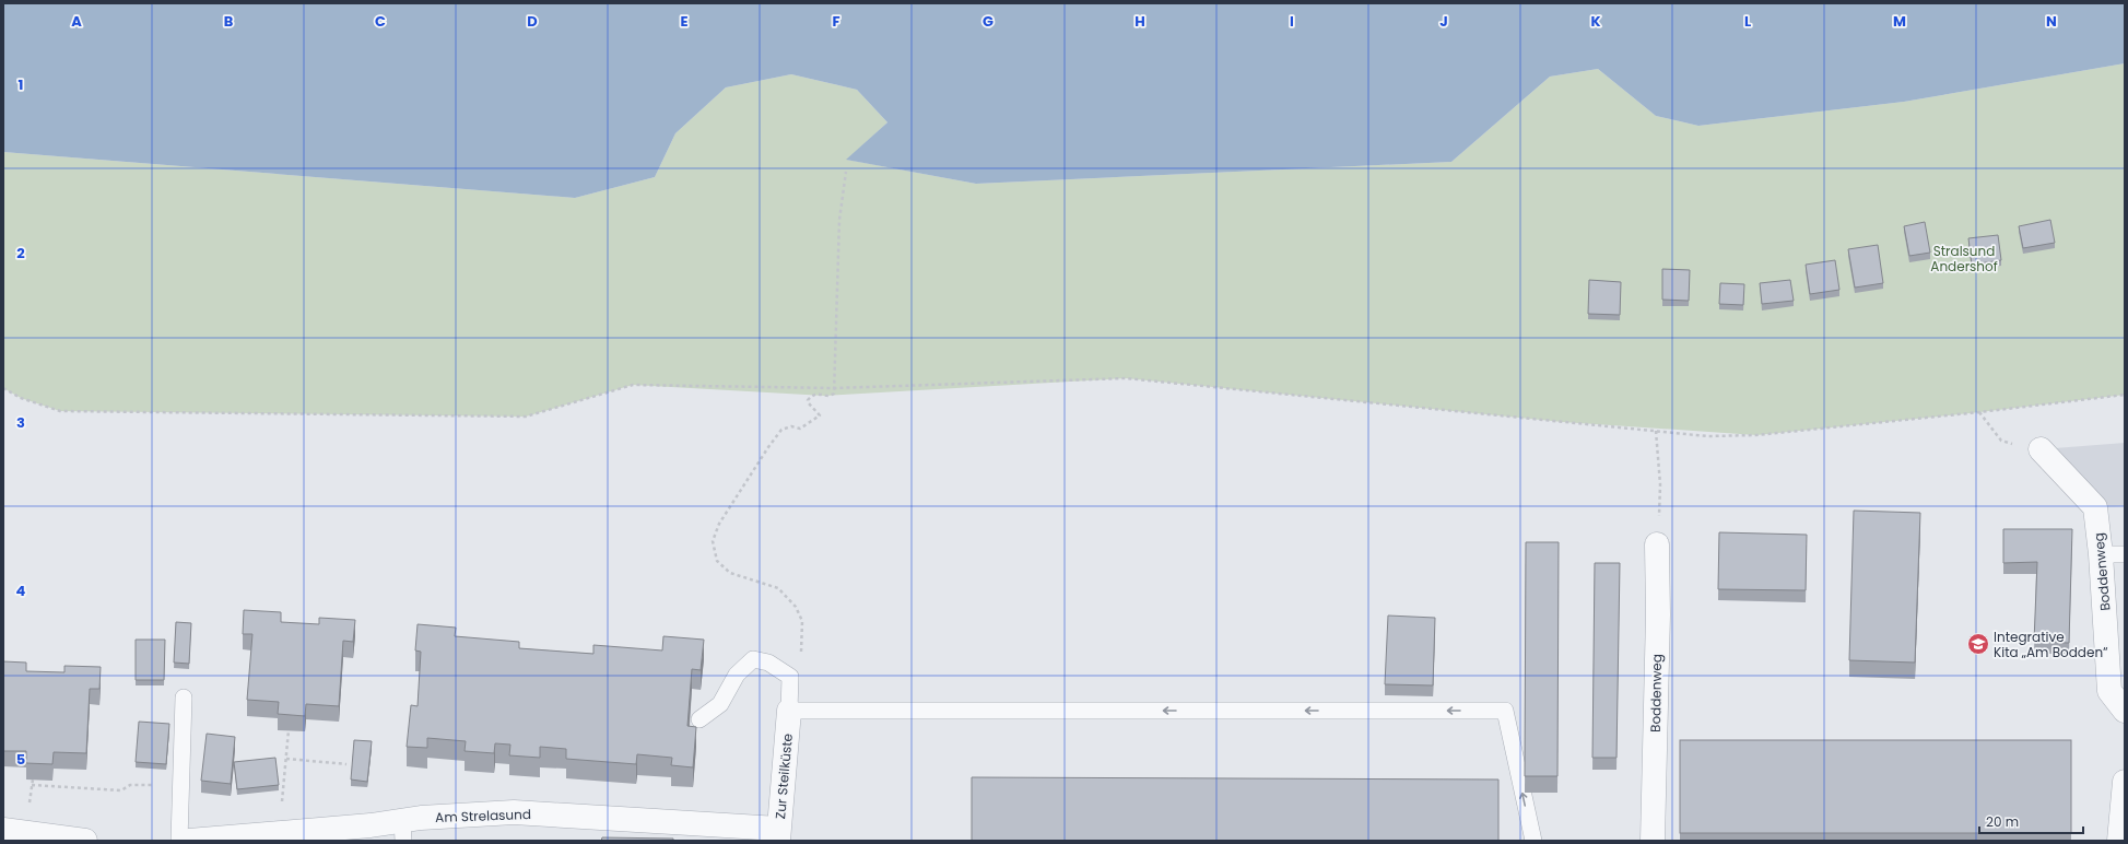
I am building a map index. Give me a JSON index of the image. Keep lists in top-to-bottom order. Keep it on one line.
{"streets":{"street":["Boddenweg","Zur Steilküste","Am Strelasund"]},"crossings":[["Zur Steilküste","Am Strelasund"]],"parks":["Stralsund Andershof"],"places":{"school or university":["Integrative Kita „Am Bodden“"]},"scale_bar":"20 m","grid":{"columns":["A","B","C","D","E","F","G","H","I","J","K","L","M","N"],"rows":["1","2","3","4","5"]}}
